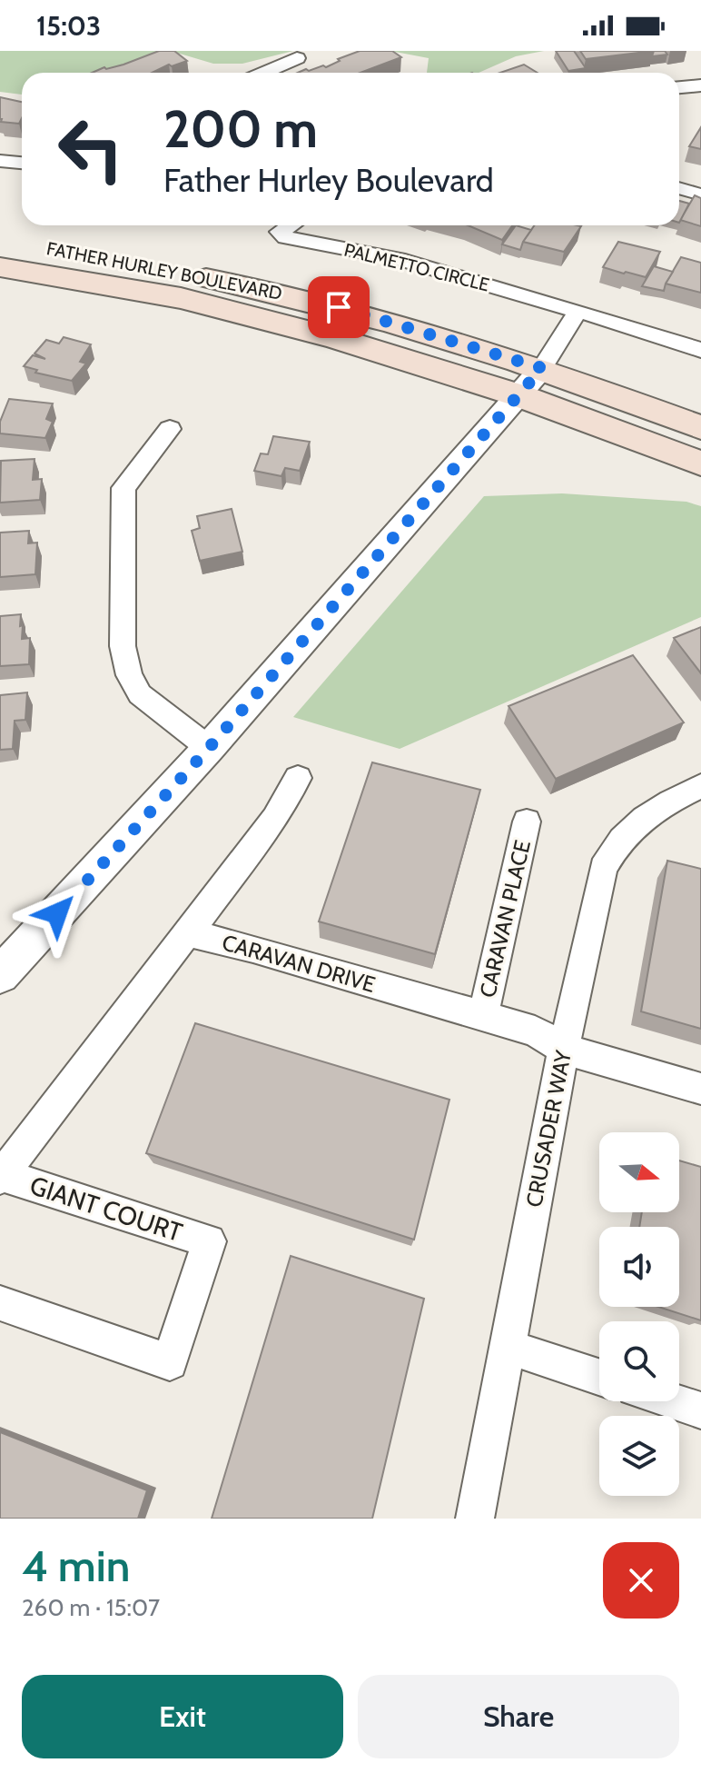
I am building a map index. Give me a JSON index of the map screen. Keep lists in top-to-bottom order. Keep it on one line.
{"streets":{"main road":["FATHER HURLEY BOULEVARD"],"street":["PALMETTO CIRCLE","CARAVAN PLACE","CARAVAN DRIVE","CRUSADER WAY","GIANT COURT"]},"crossings":[["CARAVAN PLACE","CARAVAN DRIVE"],["CARAVAN DRIVE","CRUSADER WAY"]],"north":"right","page":{"status":"15:03","turn":["200 m","Father Hurley Boulevard"],"heading":["4 min","260 m · 15:07"],"buttons":["Exit","Share"]}}
